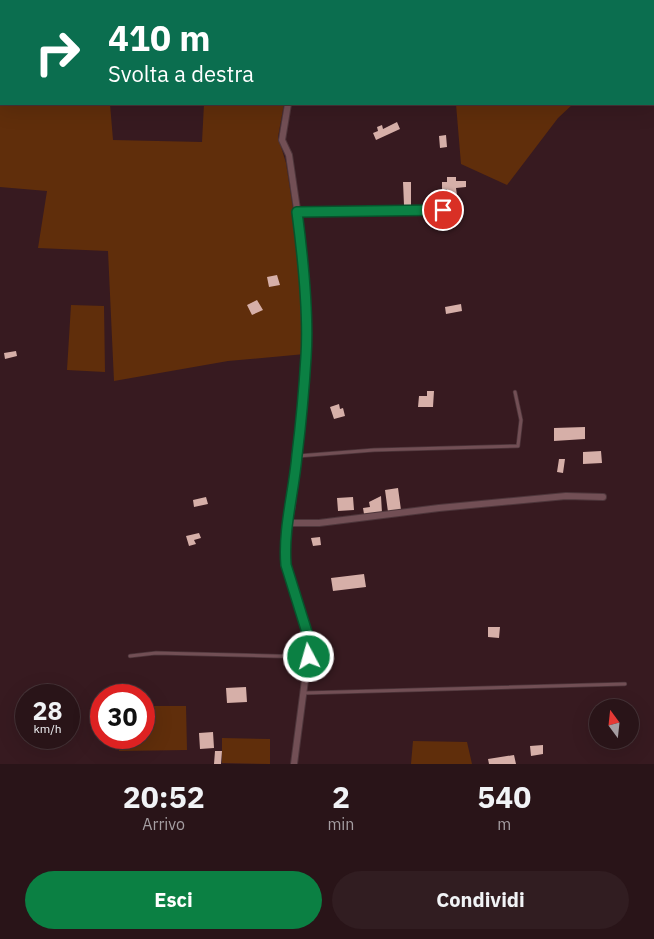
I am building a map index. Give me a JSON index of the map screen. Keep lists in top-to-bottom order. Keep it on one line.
{"north":"top","page":{"turn":["410 m","Svolta a destra"],"speed":"28 km/h","limit":"30","eta":["20:52","Arrivo","2","min","540","m"],"buttons":["Esci","Condividi"]}}
